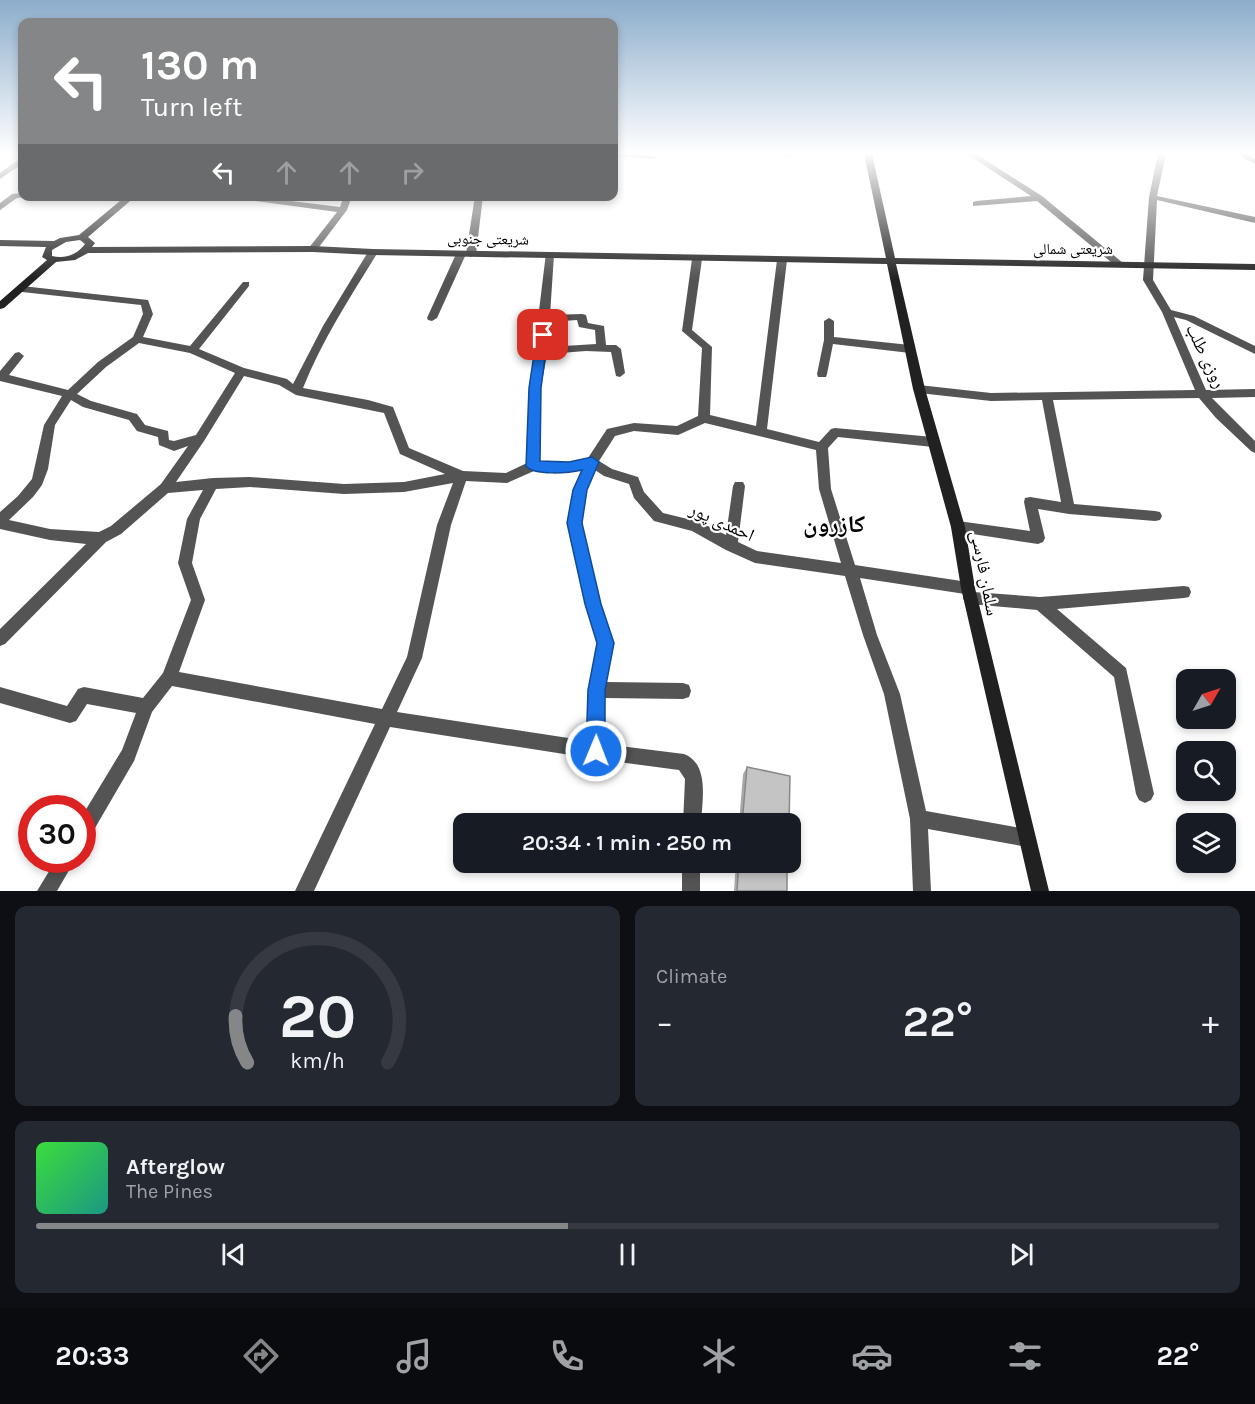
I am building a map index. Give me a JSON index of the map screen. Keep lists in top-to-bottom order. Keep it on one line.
{"streets":{"main road":["شریعتی جنوبی","شریعتی شمالی","سلمان فارسی"],"street":["روزی طلب","احمدی پور"]},"crossings":[["شریعتی جنوبی","شریعتی شمالی"],["شریعتی جنوبی","سلمان فارسی"],["شریعتی شمالی","روزی طلب"],["شریعتی شمالی","سلمان فارسی"],["احمدی پور","سلمان فارسی"]],"districts":["کازرون"],"north":"top right","page":{"turn":["130 m","Turn left"],"limit":"30","trip":"20:34 · 1 min · 250 m","tile":"Climate","heat":["−","22°","+"],"song":["Afterglow","The Pines"],"tabs":["20:33","22°"],"gauge":["20","km/h"]}}
